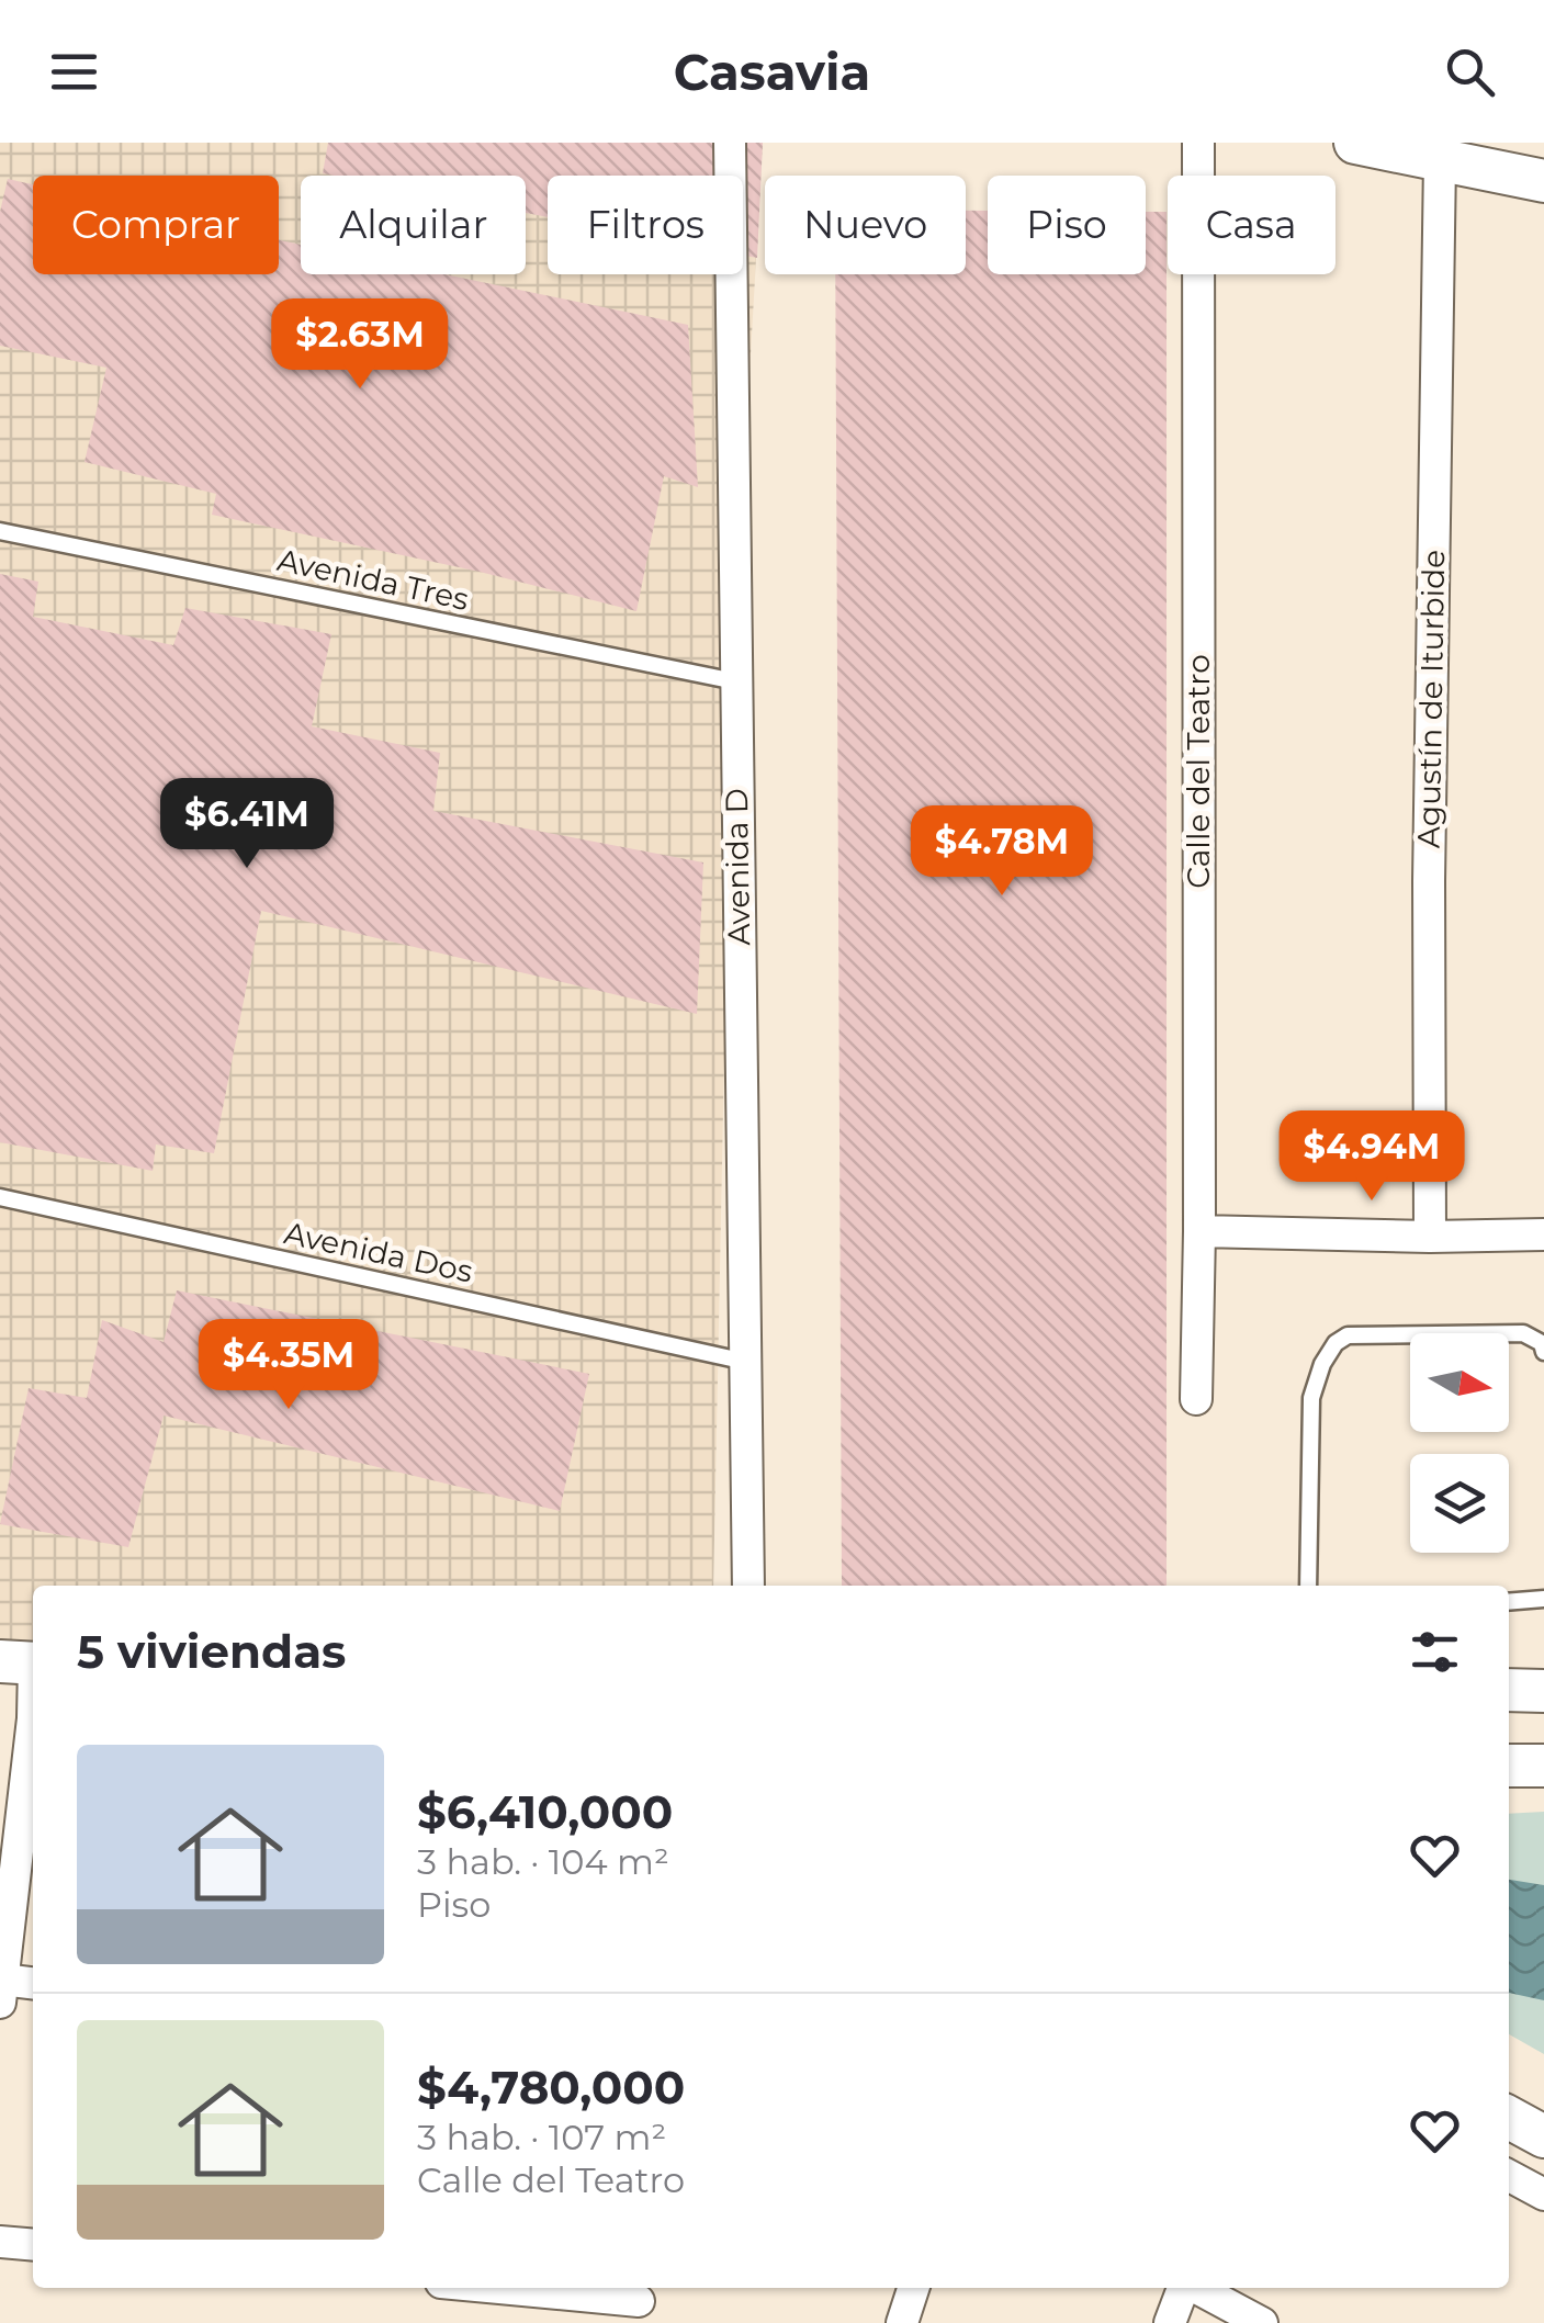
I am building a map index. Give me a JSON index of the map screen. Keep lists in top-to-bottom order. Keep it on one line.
{"streets":{"street":["Agustín de Iturbide","Calle del Teatro","Avenida D"],"lane":["Avenida Tres","Avenida Dos"]},"crossings":[["Avenida Tres","Avenida D"],["Avenida D","Avenida Dos"]],"north":"right","page":{"header":"Casavia","chip":["Comprar","Alquilar","Filtros","Nuevo","Piso","Casa"],"price":["$2.63M","$6.41M","$4.78M","$4.94M","$4.35M"],"heading":"5 viviendas","list":[{"name":"$6,410,000","note":"3 hab. · 104 m² · Piso"},{"name":"$4,780,000","note":"3 hab. · 107 m² · Calle del Teatro"}]}}
